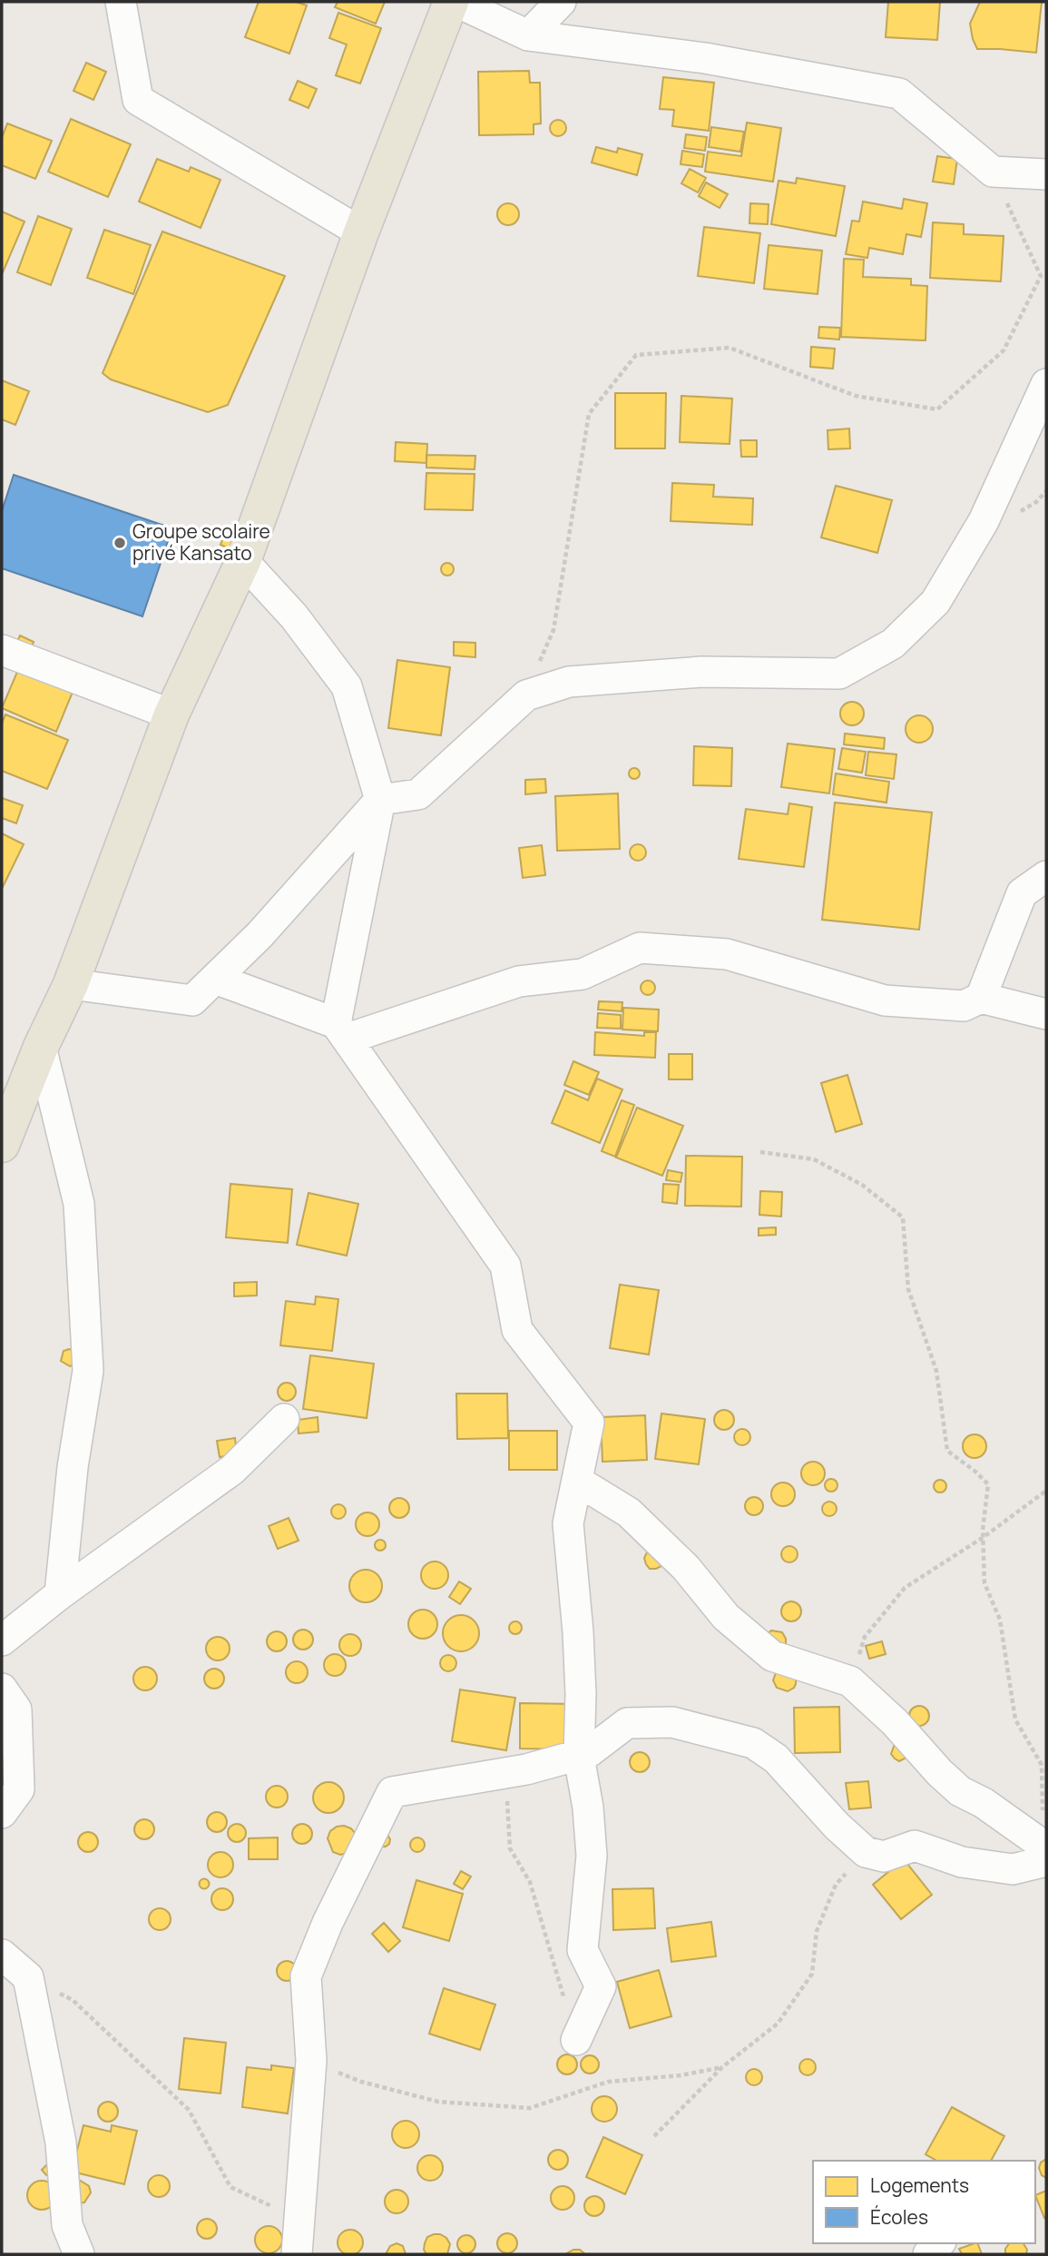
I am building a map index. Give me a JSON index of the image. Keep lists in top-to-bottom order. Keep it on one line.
{"places":["Groupe scolaire privé Kansato"],"legend":["Logements","Écoles"]}
